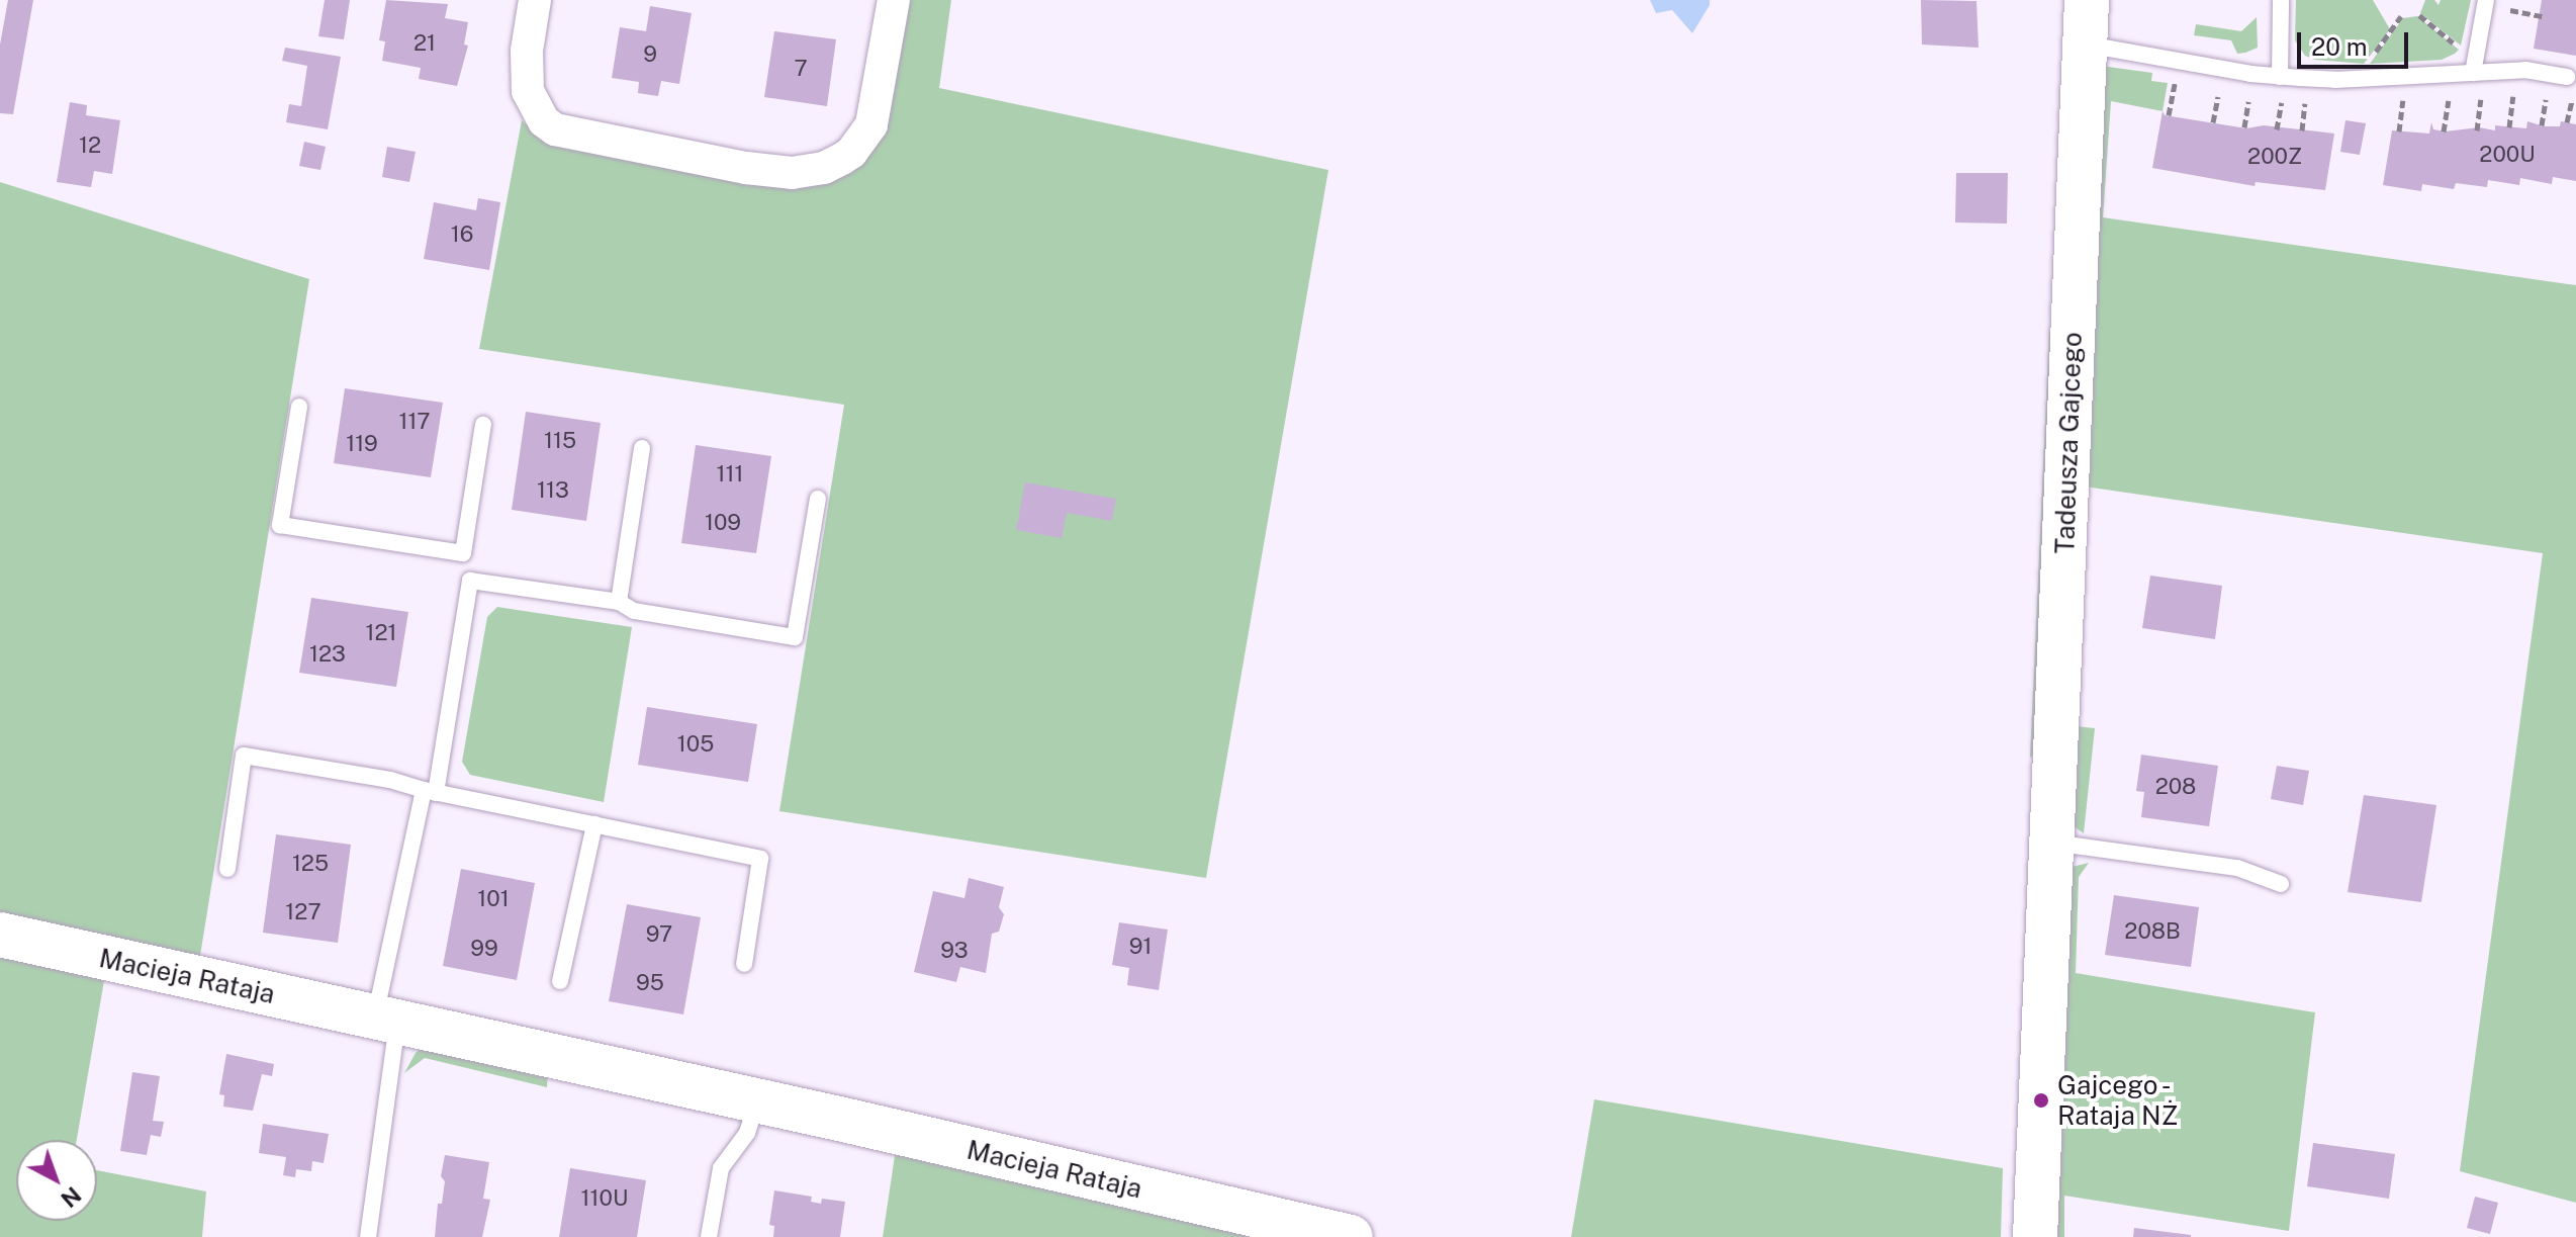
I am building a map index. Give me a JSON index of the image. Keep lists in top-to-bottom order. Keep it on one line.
{"streets":{"street":["Tadeusza Gajcego","Macieja Rataja"]},"places":["Gajcego - Rataja NŻ"],"house_numbers":["21","9","7","12","200U","200Z","16","117","115","119","111","113","109","121","123","105","208","125","101","127","208B","97","91","99","93","95","110U"],"scale_bar":"20 m","north":"bottom right"}
